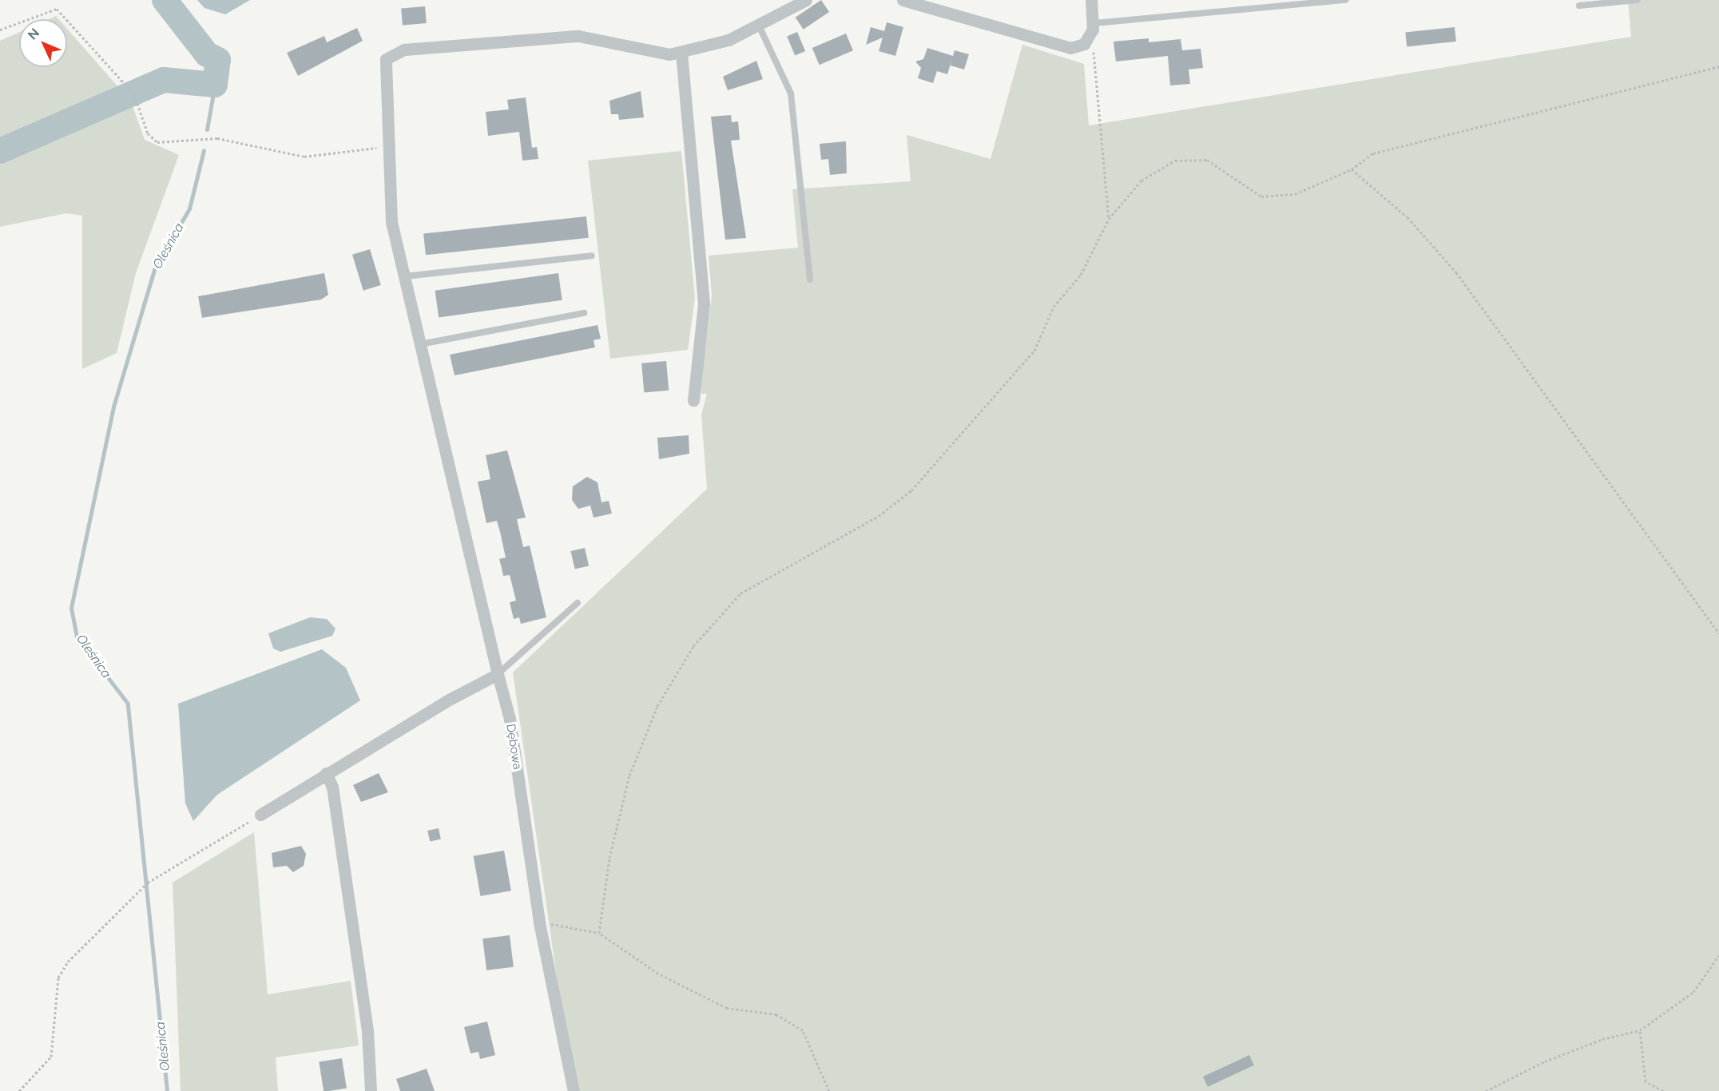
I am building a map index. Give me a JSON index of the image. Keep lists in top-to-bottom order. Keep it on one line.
{"streets":{"street":["Dębowa"]},"water":["Oleśnica"],"north":"top left"}
